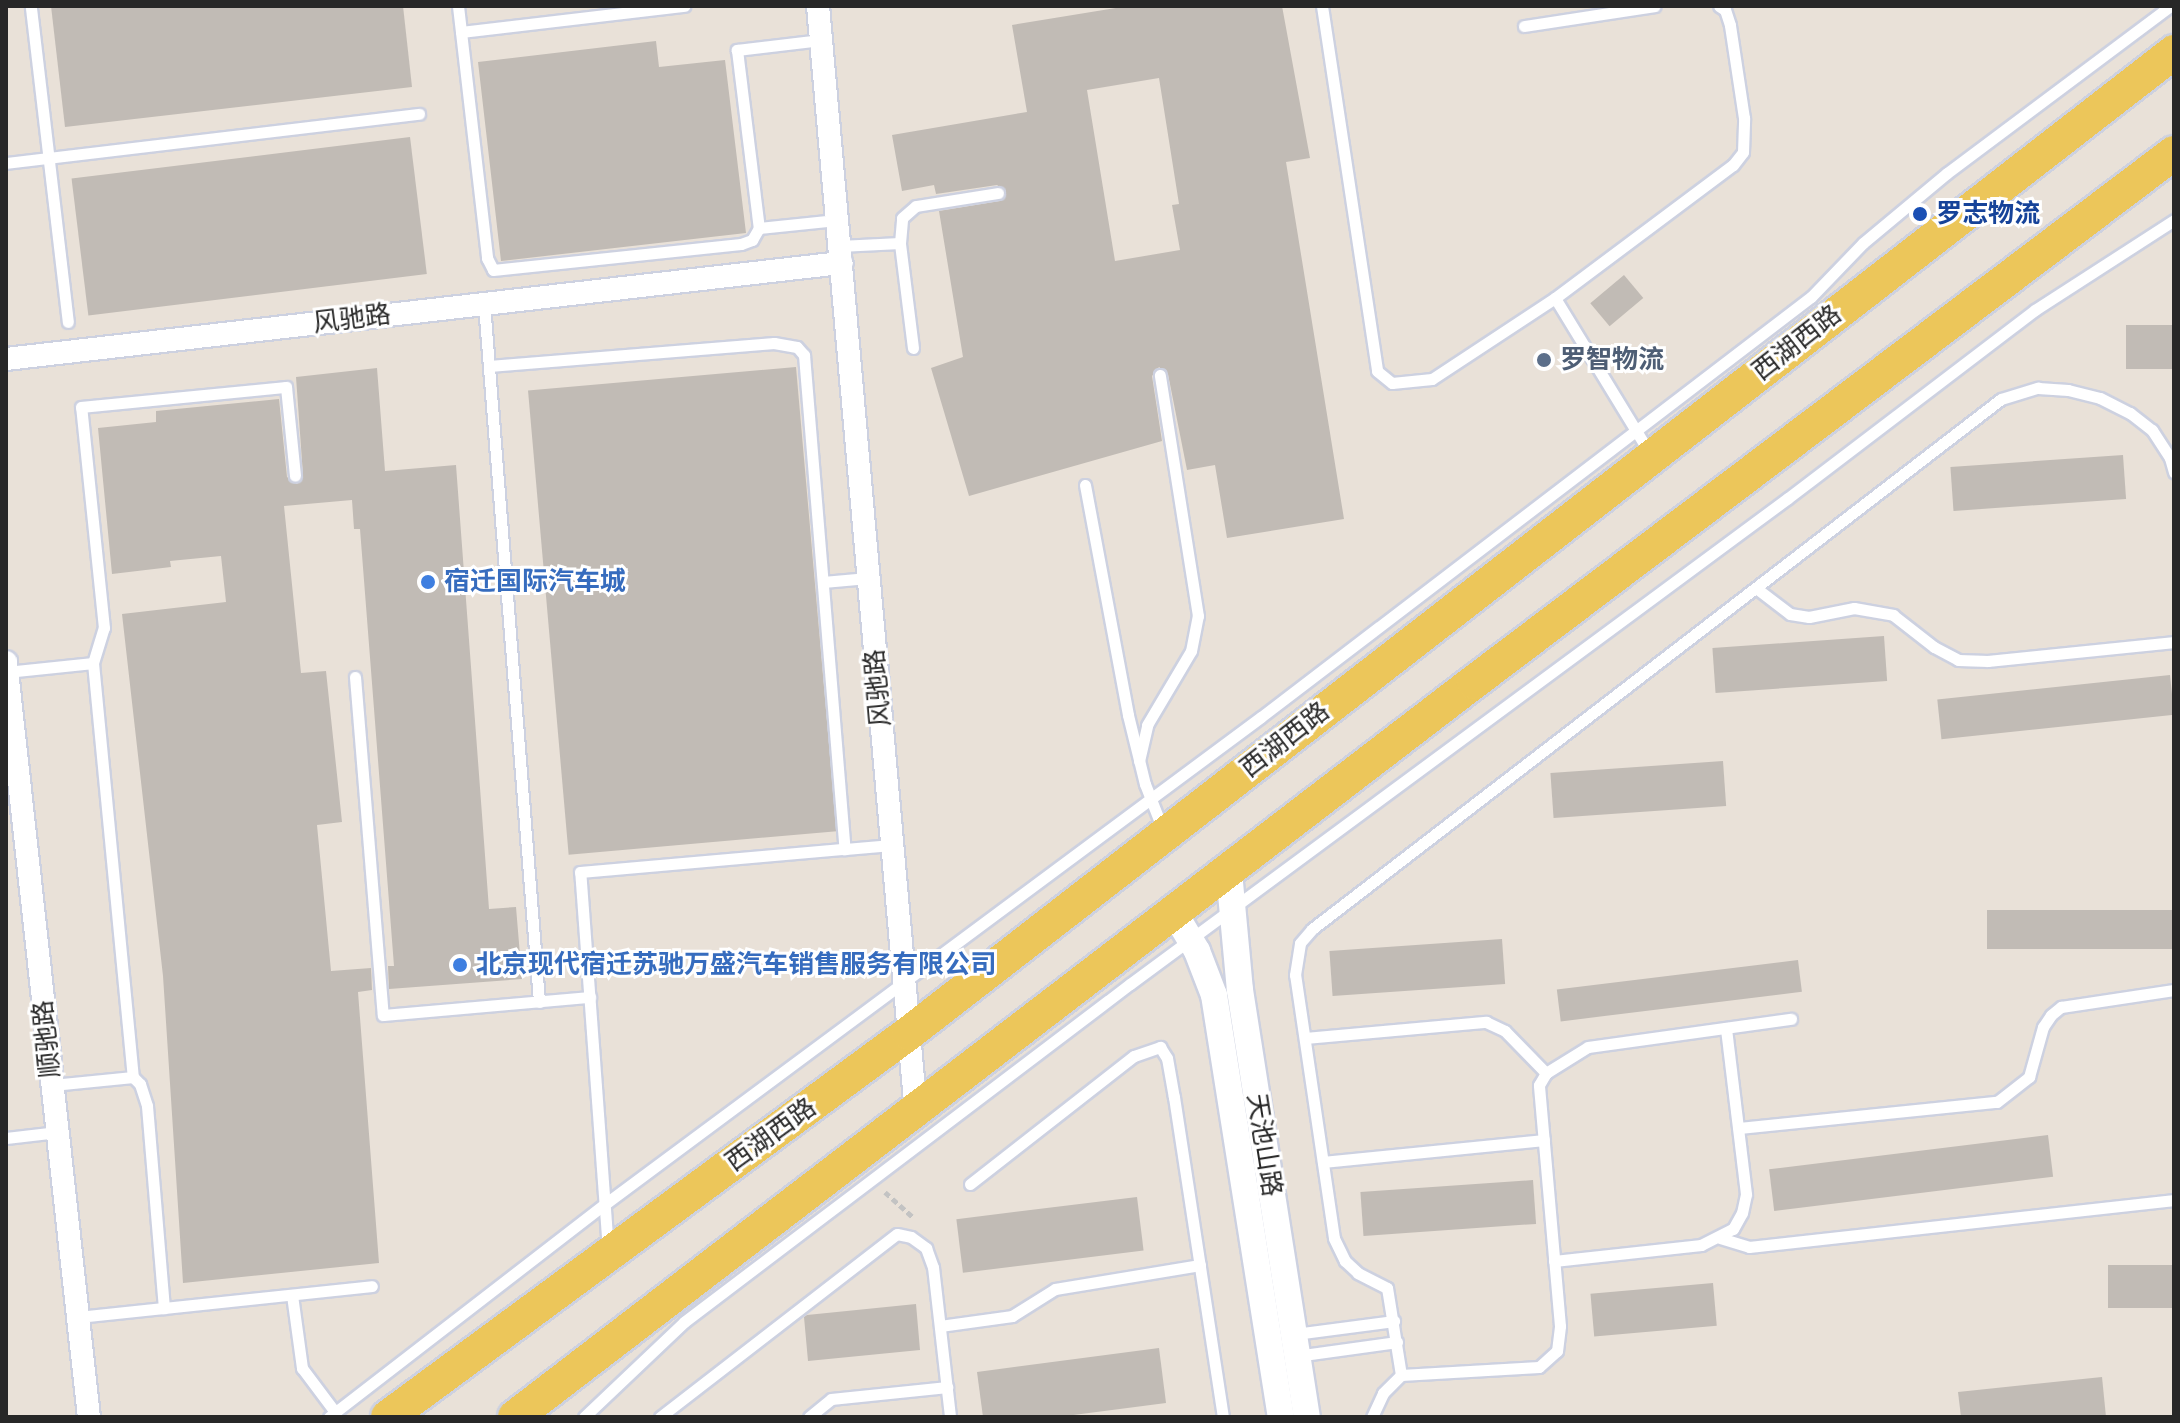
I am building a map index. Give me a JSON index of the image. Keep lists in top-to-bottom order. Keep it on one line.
{"streets":{"main road":["西湖西路"],"street":["风驰路","顺驰路","天池山路"]},"crossings":[["风驰路","西湖西路"]],"places":["罗志物流","罗智物流","宿迁国际汽车城","北京现代宿迁苏驰万盛汽车销售服务有限公司"]}
